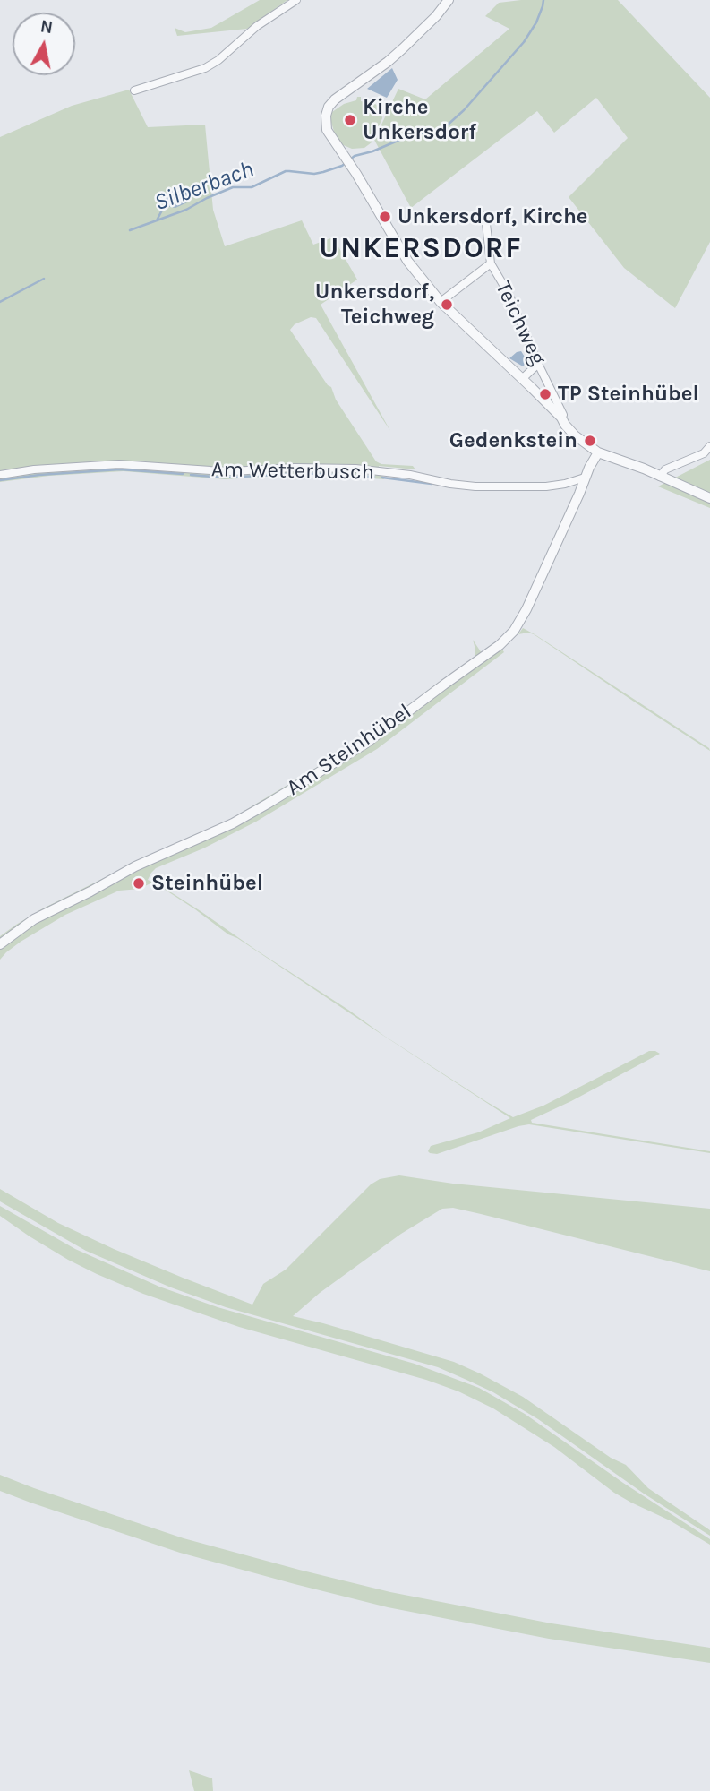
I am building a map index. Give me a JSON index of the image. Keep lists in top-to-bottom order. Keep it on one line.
{"streets":{"street":["Teichweg","Am Wetterbusch","Am Steinhübel"]},"crossings":[["Am Wetterbusch","Am Steinhübel"]],"districts":["UNKERSDORF"],"water":["Silberbach"],"places":["Kirche Unkersdorf","Unkersdorf, Kirche","Unkersdorf, Teichweg","TP Steinhübel","Gedenkstein","Steinhübel"],"north":"top"}
